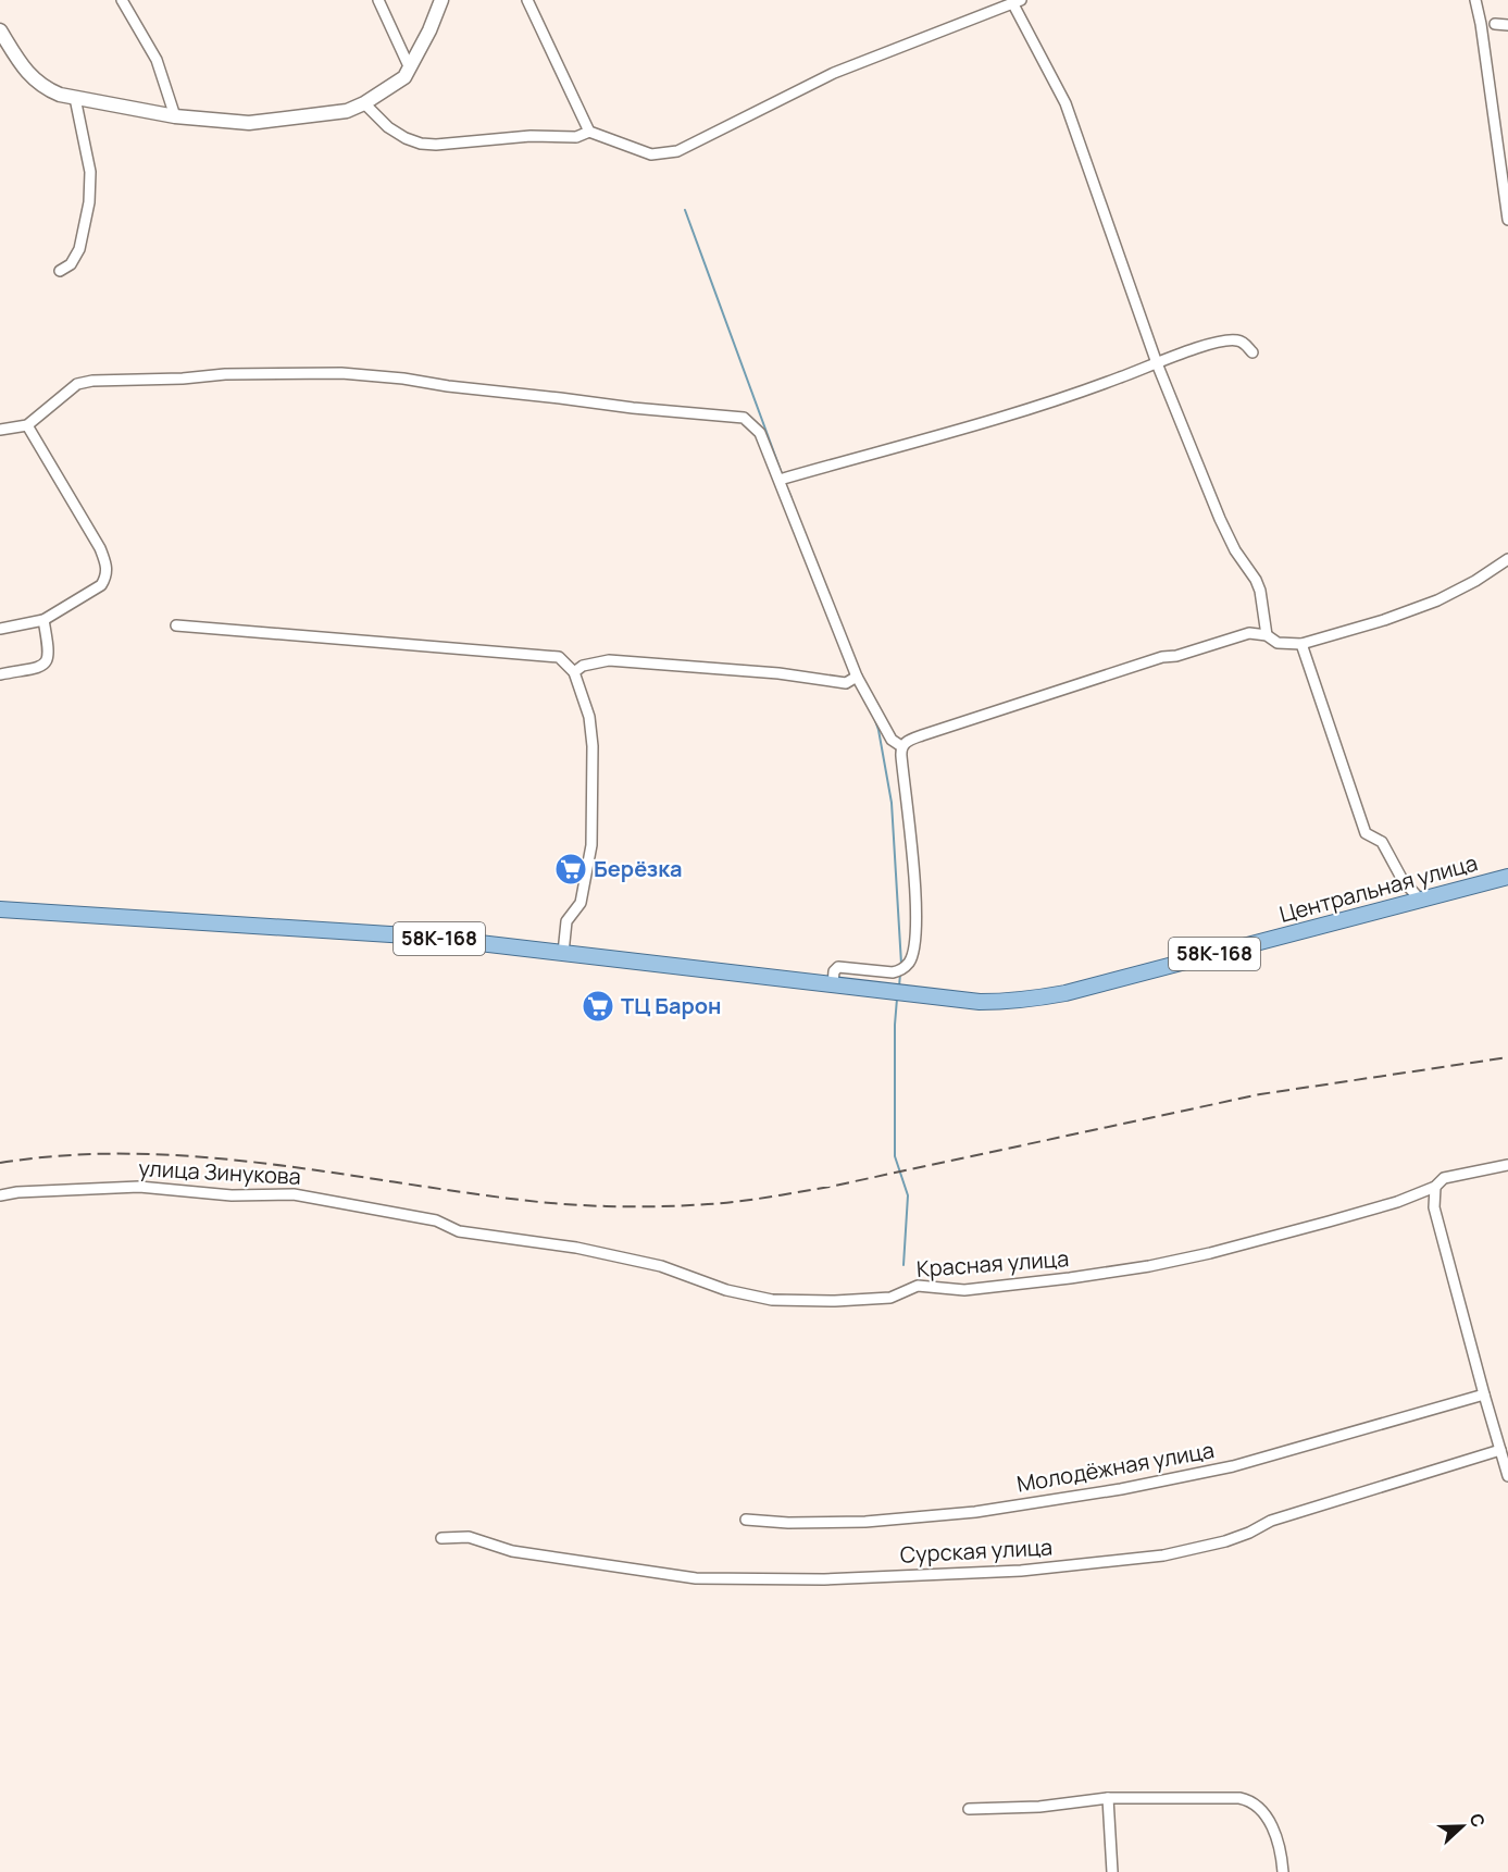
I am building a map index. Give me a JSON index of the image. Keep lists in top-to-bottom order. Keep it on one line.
{"streets":{"main road":["Центральная улица","58К-168"],"street":["улица Зинукова","Красная улица","Молодёжная улица","Сурская улица"]},"crossings":[["Центральная улица","58К-168"],["улица Зинукова","Красная улица"]],"places":{"supermarket":["Берёзка","ТЦ Барон"]},"north":"right"}
